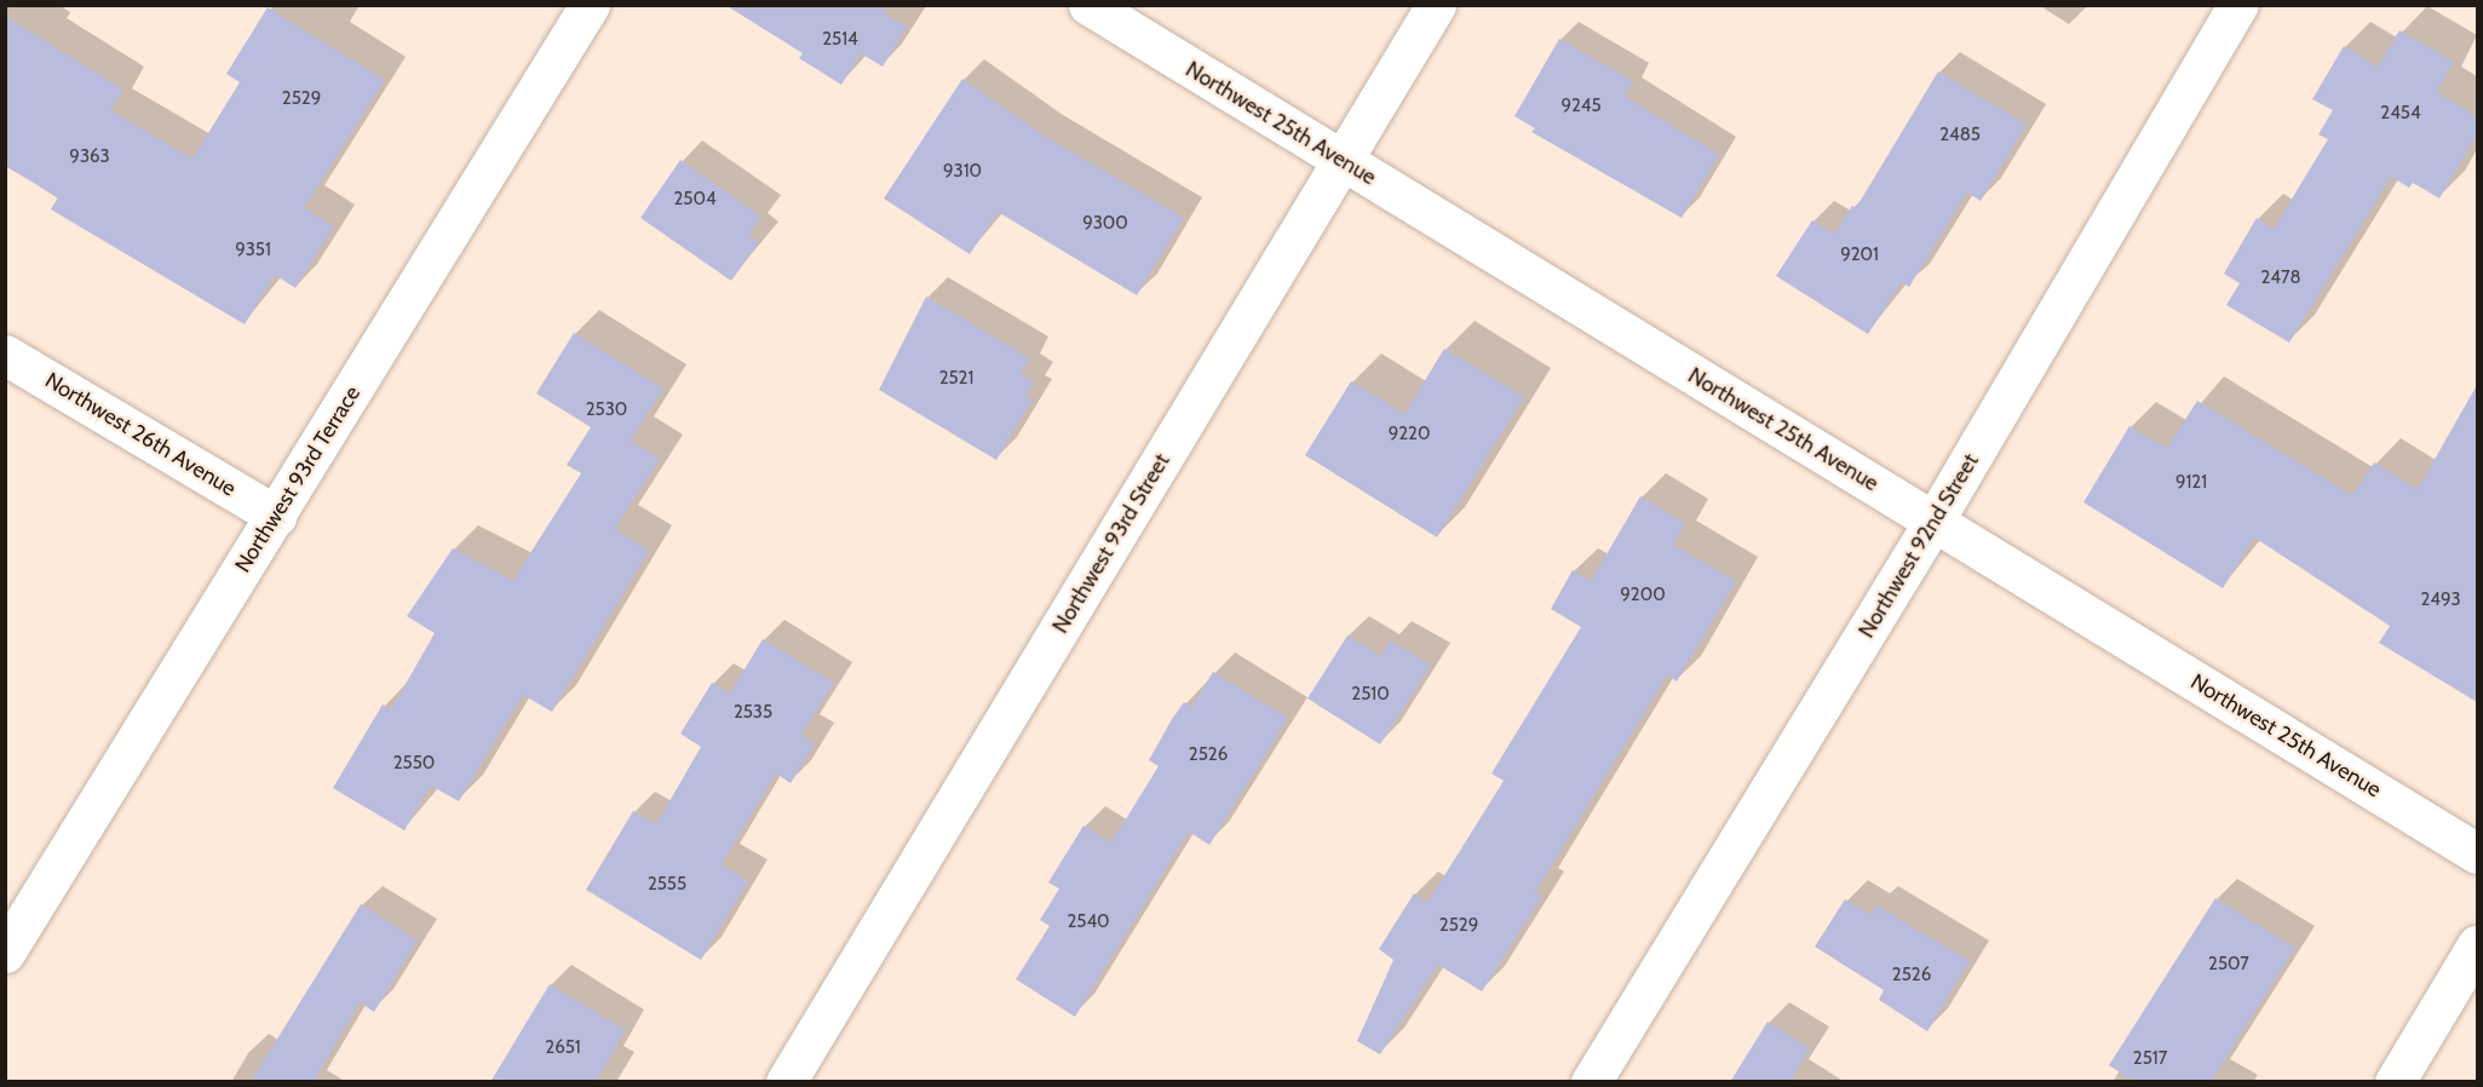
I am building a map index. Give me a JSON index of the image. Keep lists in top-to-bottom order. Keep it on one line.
{"streets":{"street":["Northwest 25th Avenue","Northwest 26th Avenue","Northwest 93rd Terrace","Northwest 93rd Street","Northwest 92nd Street"]},"crossings":[["Northwest 25th Avenue","Northwest 93rd Street"],["Northwest 25th Avenue","Northwest 92nd Street"],["Northwest 26th Avenue","Northwest 93rd Terrace"]],"house_numbers":["2514","2529","9245","2454","2485","9363","9310","2504","9300","9351","9201","2478","2521","2530","9220","9121","9200","2493","2510","2535","2526","2550","2555","2540","2529","2507","2526","2651","2517"]}
